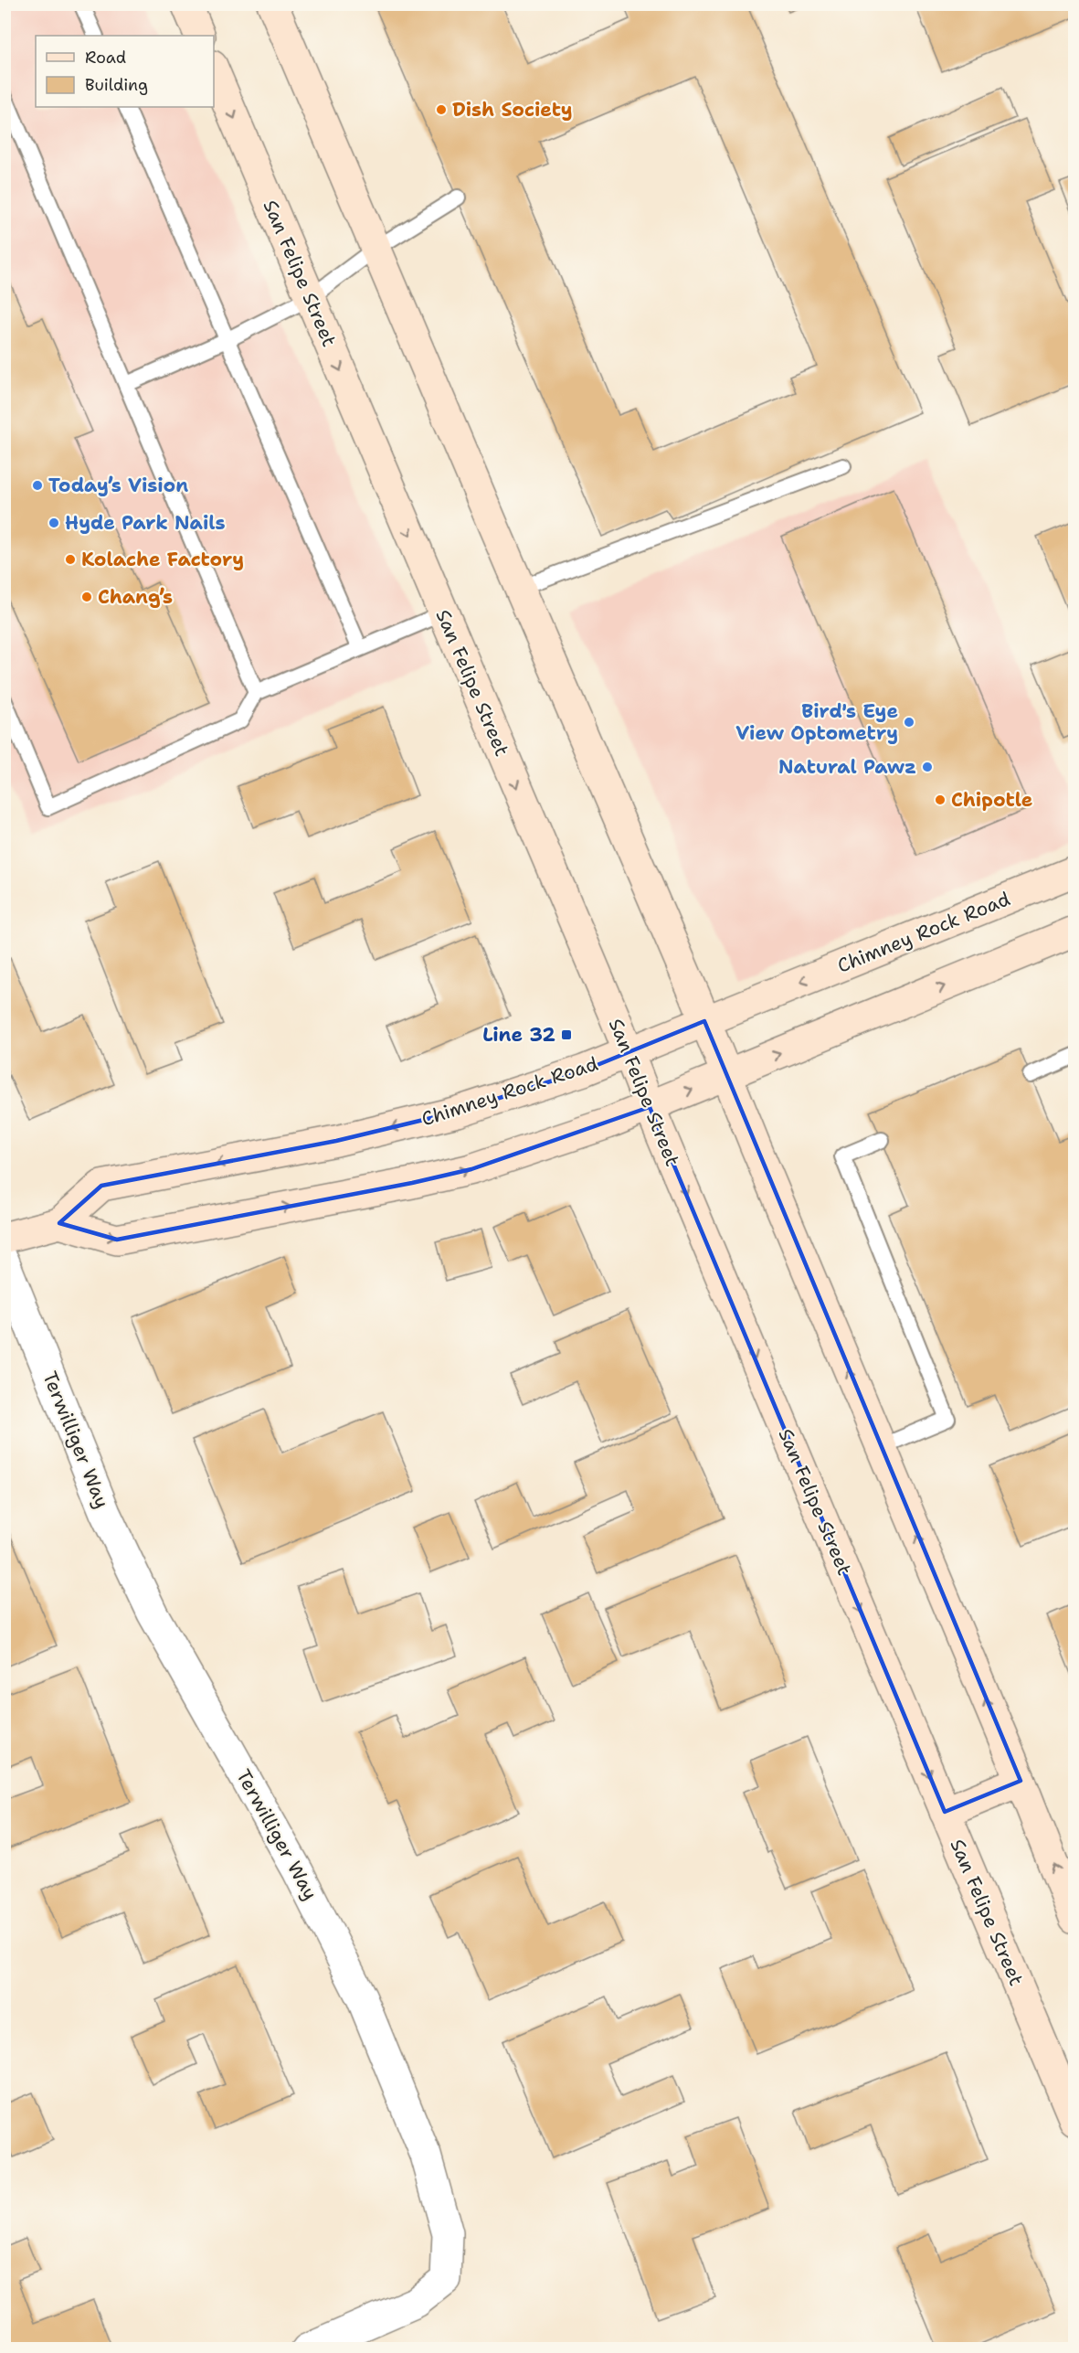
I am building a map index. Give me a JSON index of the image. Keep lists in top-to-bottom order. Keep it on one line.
{"streets":{"main road":["San Felipe Street","Chimney Rock Road"],"street":["Terwilliger Way"]},"crossings":[["San Felipe Street","Chimney Rock Road"]],"places":{"other":["Dish Society","Today’s Vision","Hyde Park Nails","Kolache Factory","Chang’s","Bird's Eye View Optometry","Natural Pawz","Chipotle"],"transit":["Line 32"]},"legend":["Road","Building"]}
